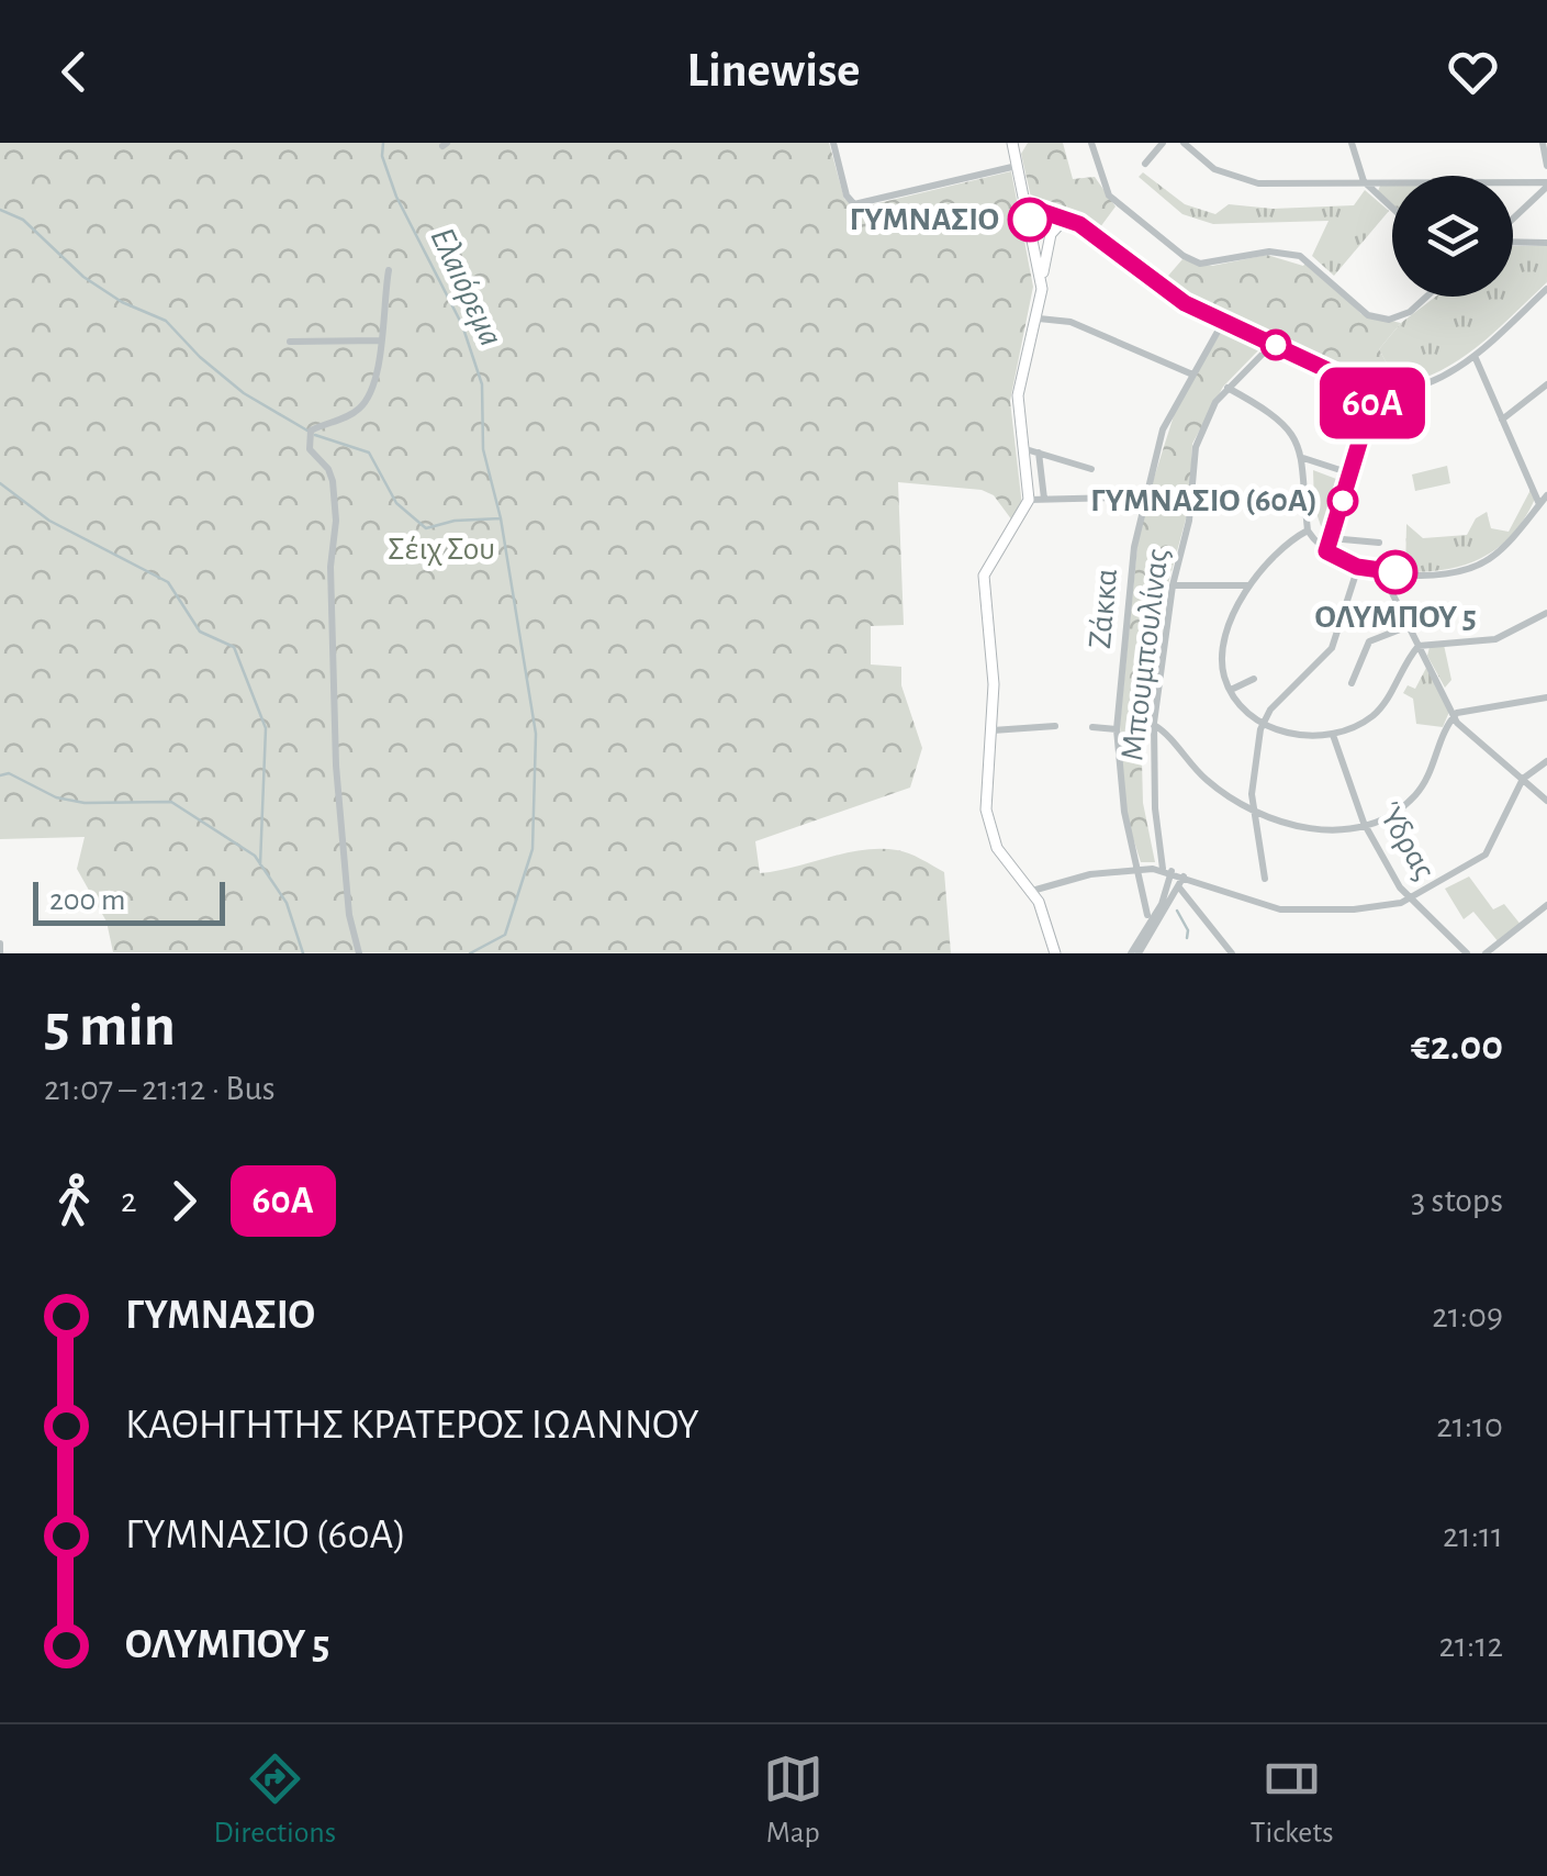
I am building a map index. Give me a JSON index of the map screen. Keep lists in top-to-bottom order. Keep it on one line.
{"streets":{"street":["Ζάκκα","Μπουμπουλίνας","Ύδρας"]},"water":["Ελαιόρεμα"],"parks":["Σέιχ Σου"],"places":["ΓΥΜΝΑΣΙΟ","ΓΥΜΝΑΣΙΟ (60Α)","ΟΛΥΜΠΟΥ 5"],"lines":["bus line 60Α"],"scale_bar":"200 m","page":{"header":"Linewise","on_map":"60Α","scale":"200 m","heading":["5 min","21:07 – 21:12 · Bus","€2.00"],"legs":["2","60Α","3 stops"],"list":[{"name":"ΓΥΜΝΑΣΙΟ","value":"21:09"},{"name":"ΚΑΘΗΓΗΤΗΣ ΚΡΑΤΕΡΟΣ ΙΩΑΝΝΟΥ","value":"21:10"},{"name":"ΓΥΜΝΑΣΙΟ (60Α)","value":"21:11"},{"name":"ΟΛΥΜΠΟΥ 5","value":"21:12"}],"tabs":["Directions","Map","Tickets"]}}
